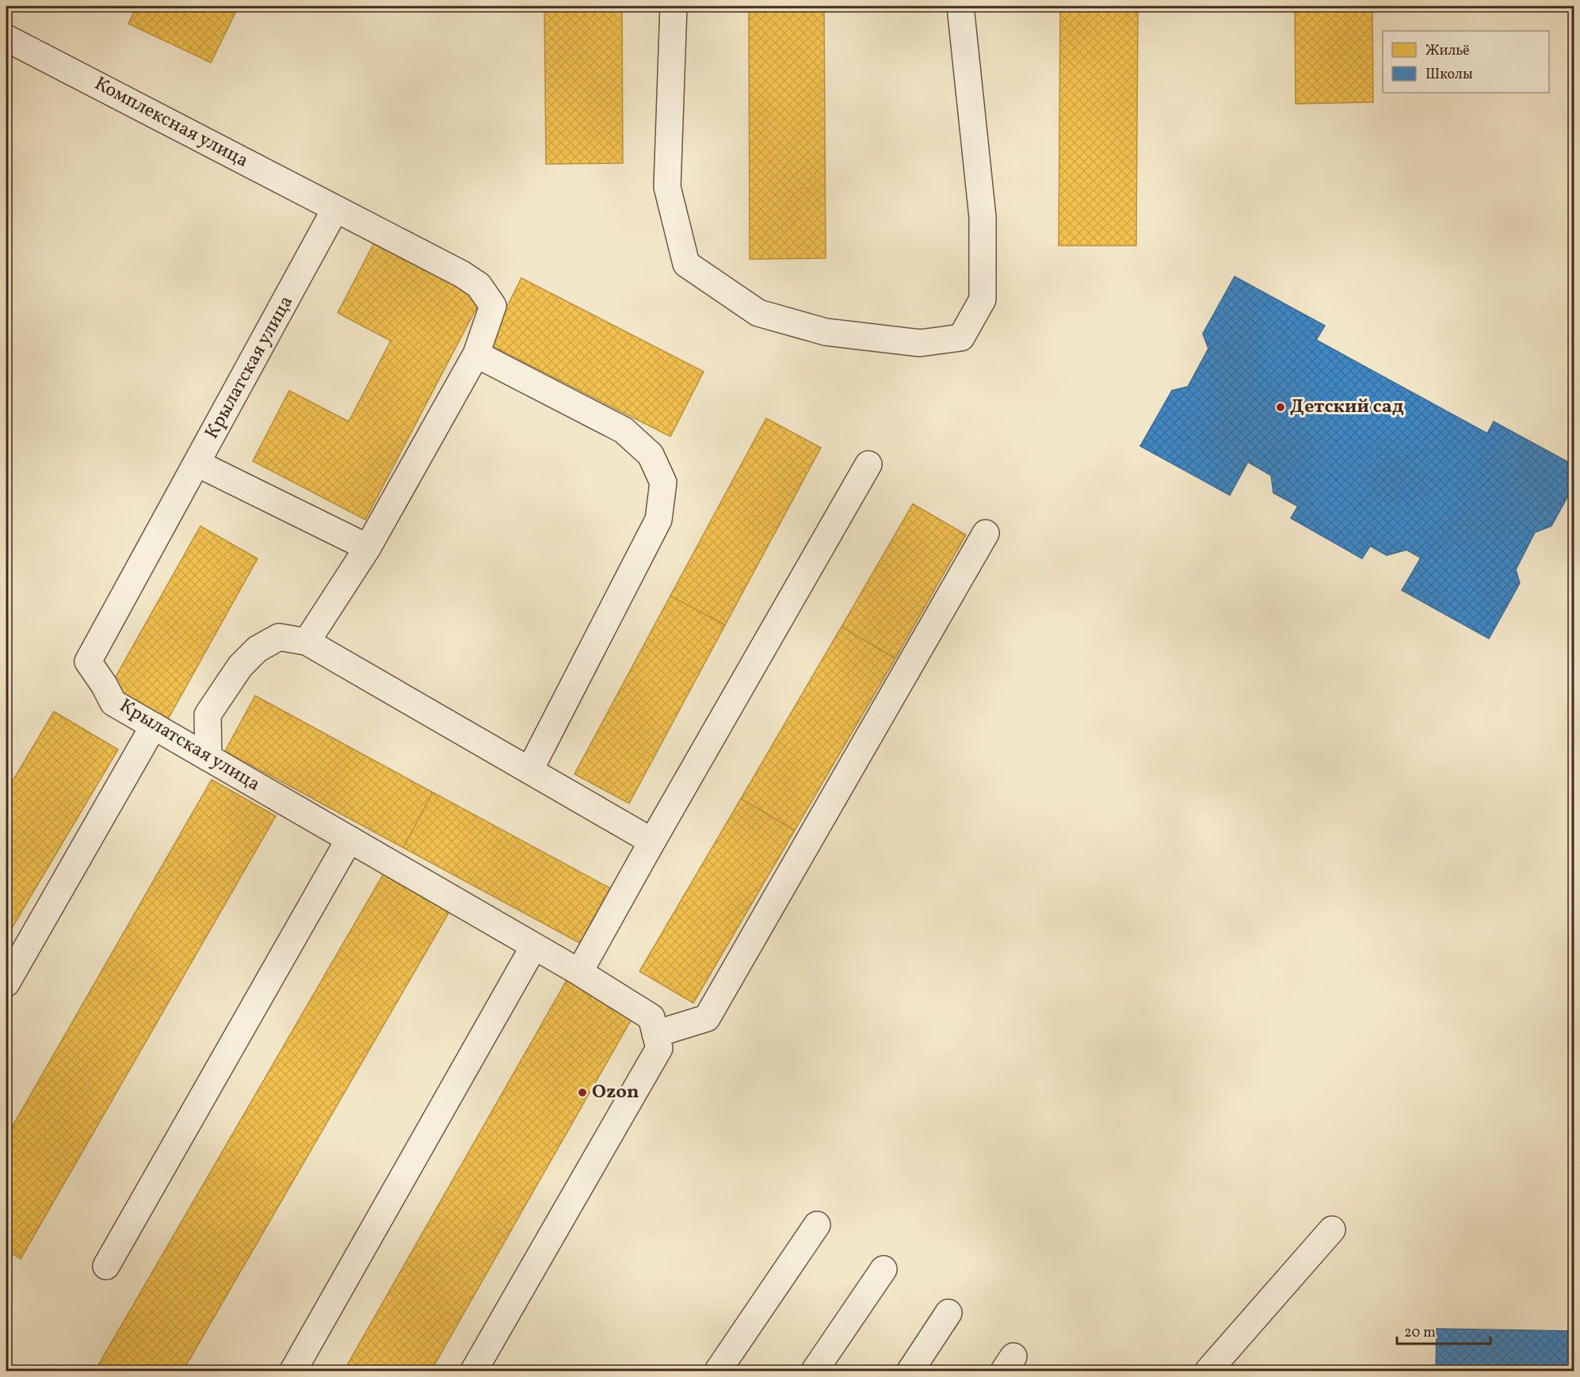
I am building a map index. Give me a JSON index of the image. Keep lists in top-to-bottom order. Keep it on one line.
{"streets":{"street":["Комплексная улица","Крылатская улица"]},"crossings":[["Комплексная улица","Крылатская улица"]],"places":["Детский сад","Ozon"],"legend":["Жильё","Школы"],"scale_bar":"20 m"}
